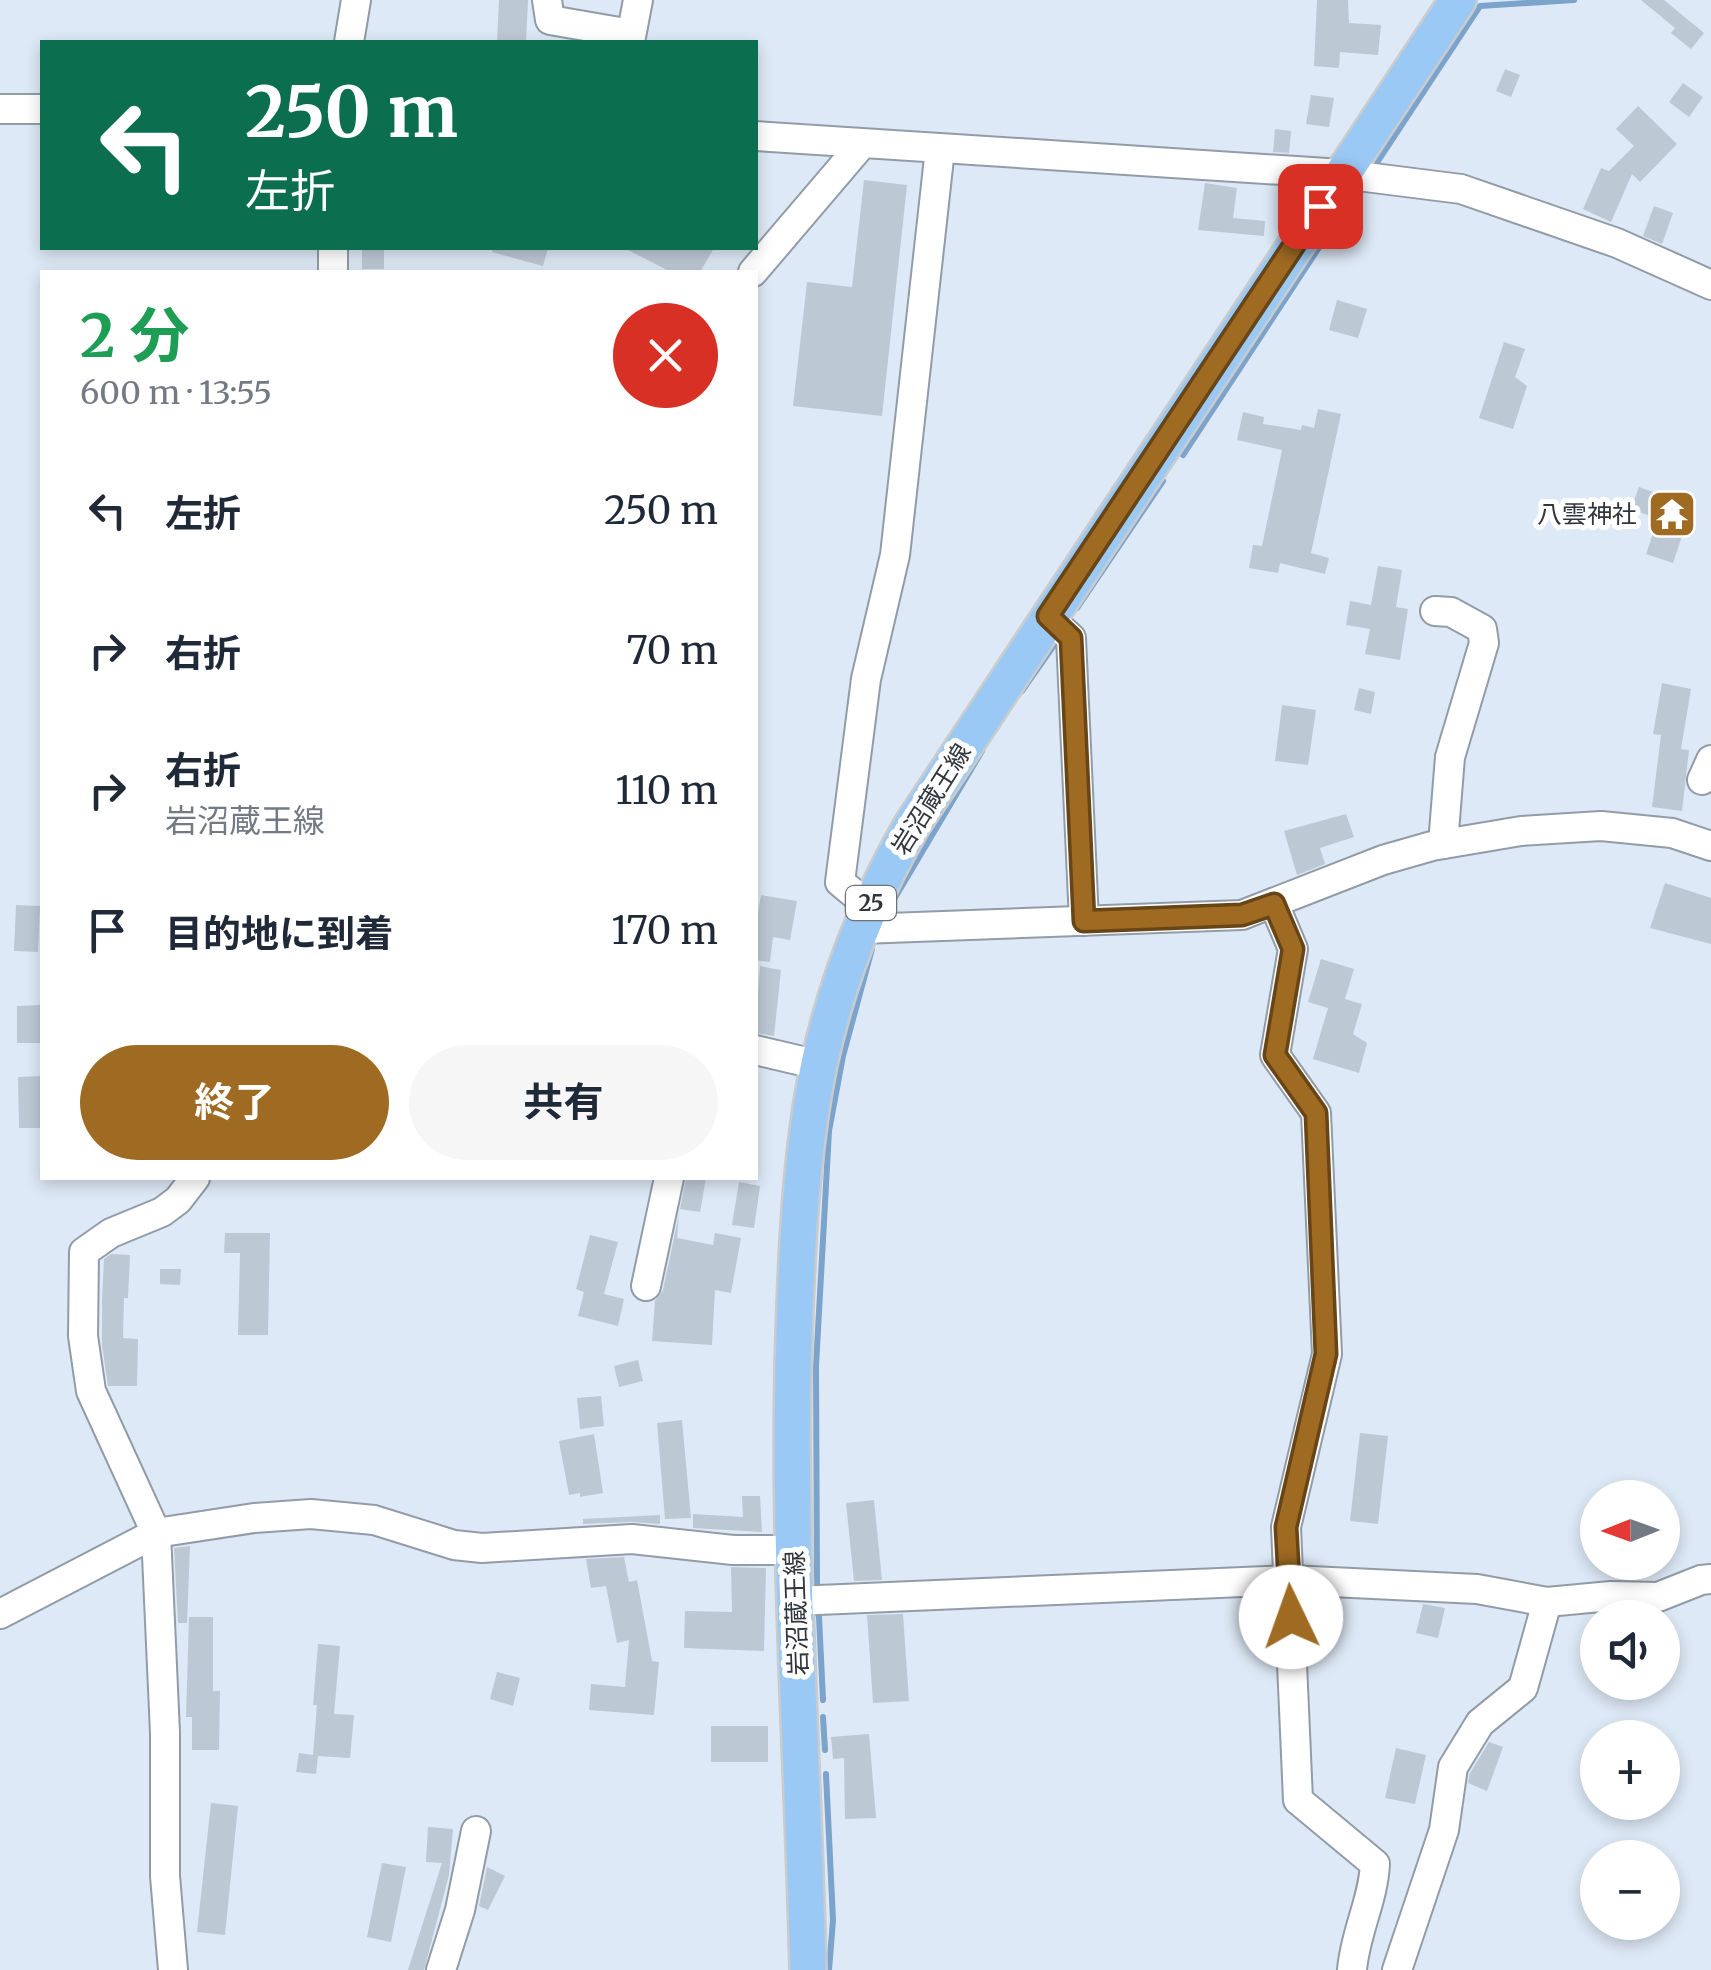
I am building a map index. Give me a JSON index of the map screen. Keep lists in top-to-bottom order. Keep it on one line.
{"streets":{"main road":["岩沼蔵王線","25"]},"places":{"temple":["八雲神社"]},"north":"left","page":{"turn":["250 m","左折"],"heading":["2 分","600 m · 13:55"],"list":[{"name":"左折","value":"250 m"},{"name":"右折","value":"70 m"},{"name":"右折","note":"岩沼蔵王線","value":"110 m"},{"name":"目的地に到着","value":"170 m"}],"buttons":["終了","共有"],"map_buttons":["+","−"]}}
